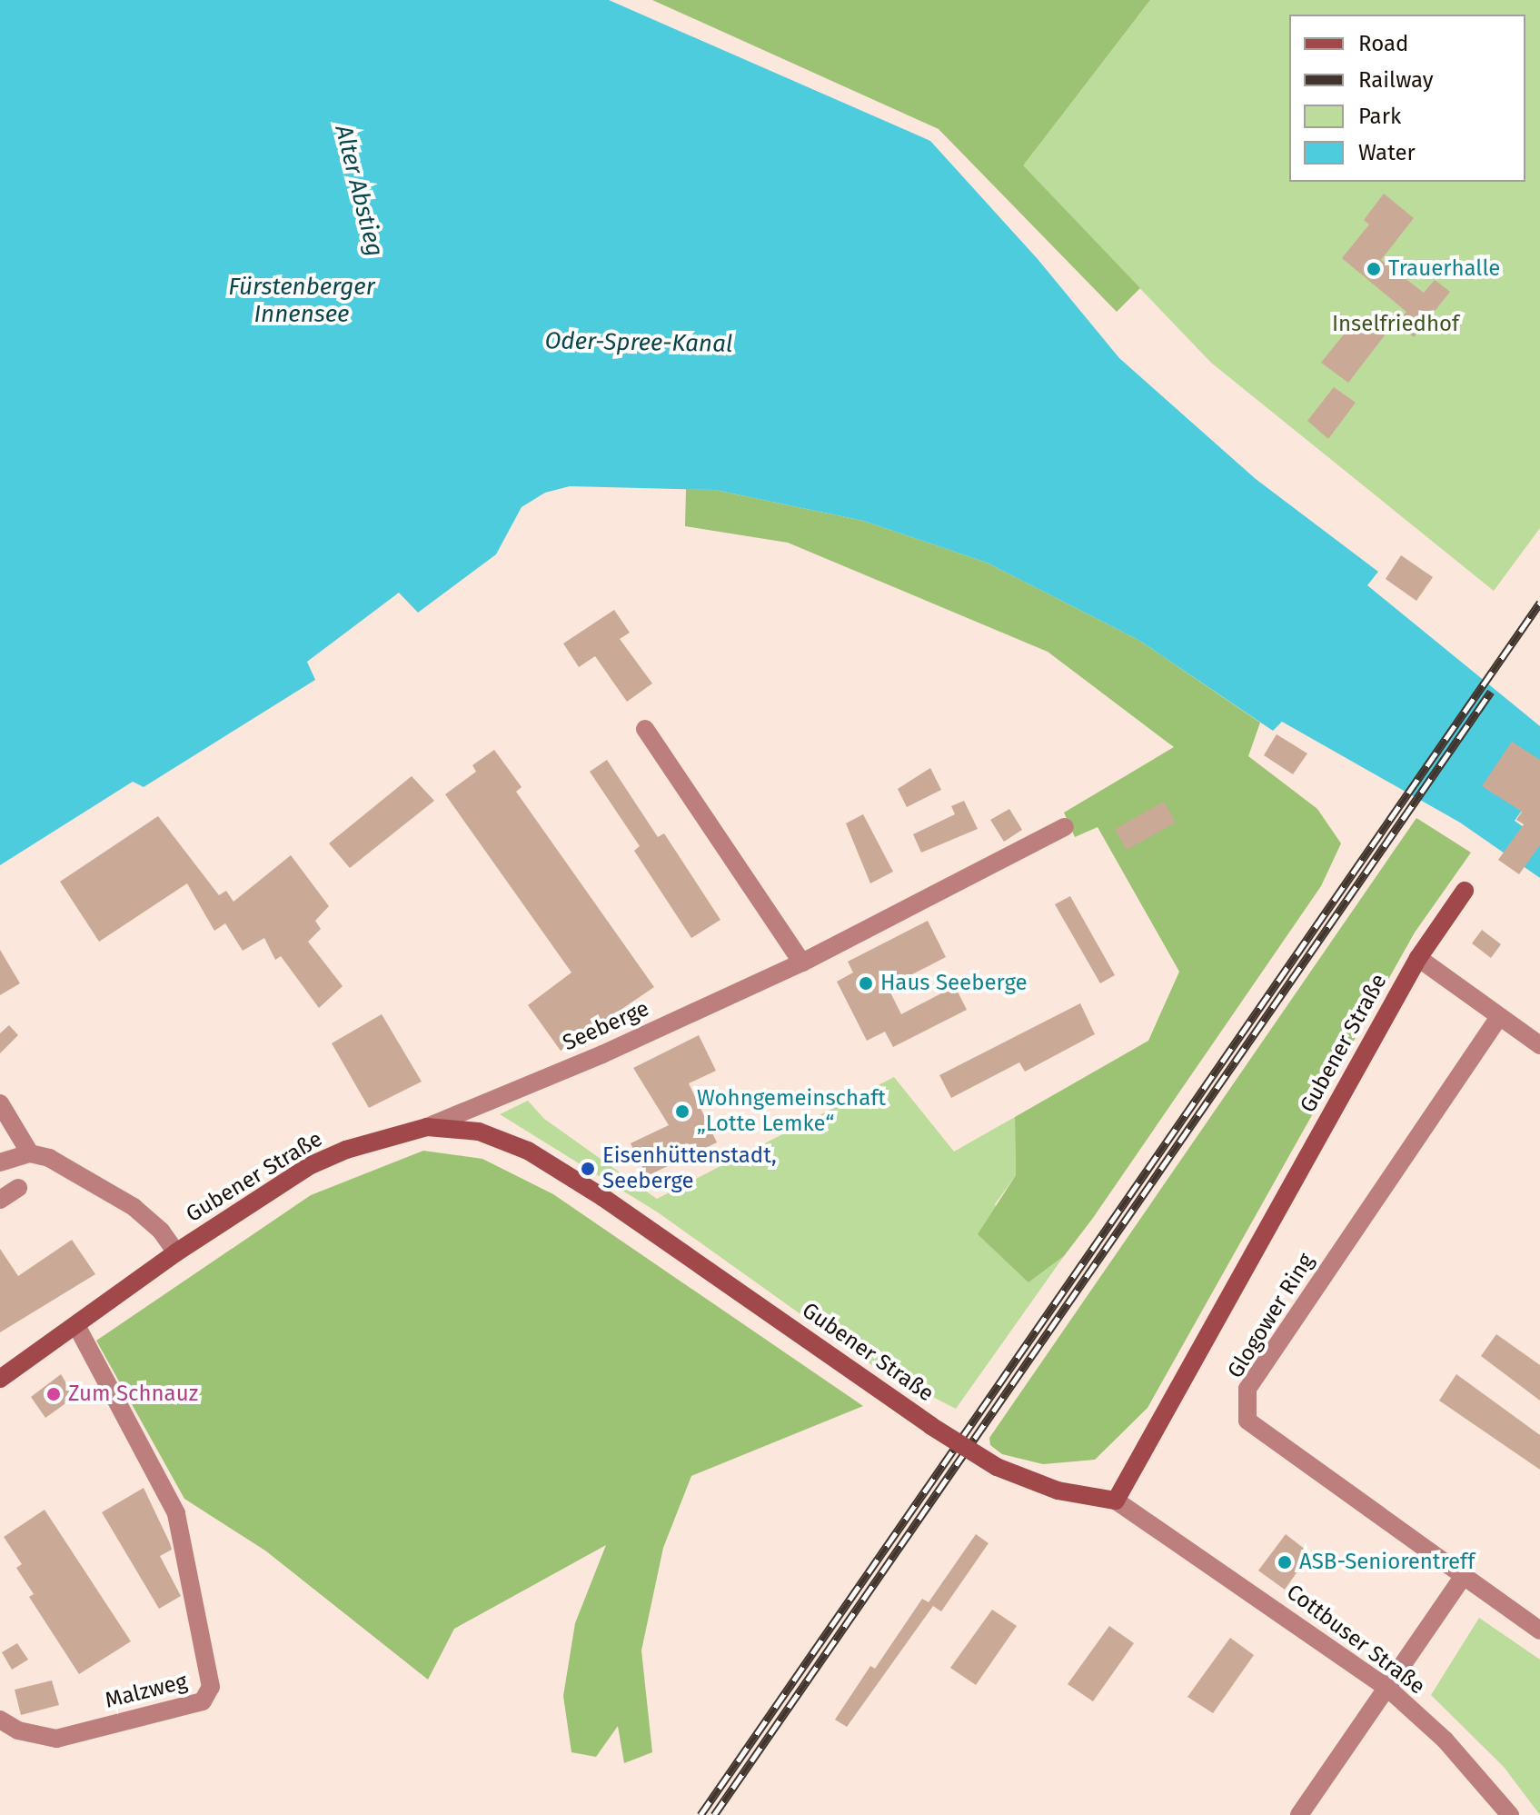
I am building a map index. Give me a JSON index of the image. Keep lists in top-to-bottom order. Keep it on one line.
{"streets":{"main road":["Gubener Straße"],"street":["Seeberge","Glogower Ring","Cottbuser Straße","Malzweg"]},"crossings":[["Seeberge","Gubener Straße"],["Gubener Straße","Cottbuser Straße"],["Gubener Straße","Malzweg"]],"water":["Alter Abstieg","Fürstenberger Innensee","Oder-Spree-Kanal"],"parks":["Inselfriedhof"],"places":["Trauerhalle","Haus Seeberge","Wohngemeinschaft „Lotte Lemke“","Eisenhüttenstadt, Seeberge","Zum Schnauz","ASB-Seniorentreff"],"legend":["Road","Railway","Park","Water"]}
